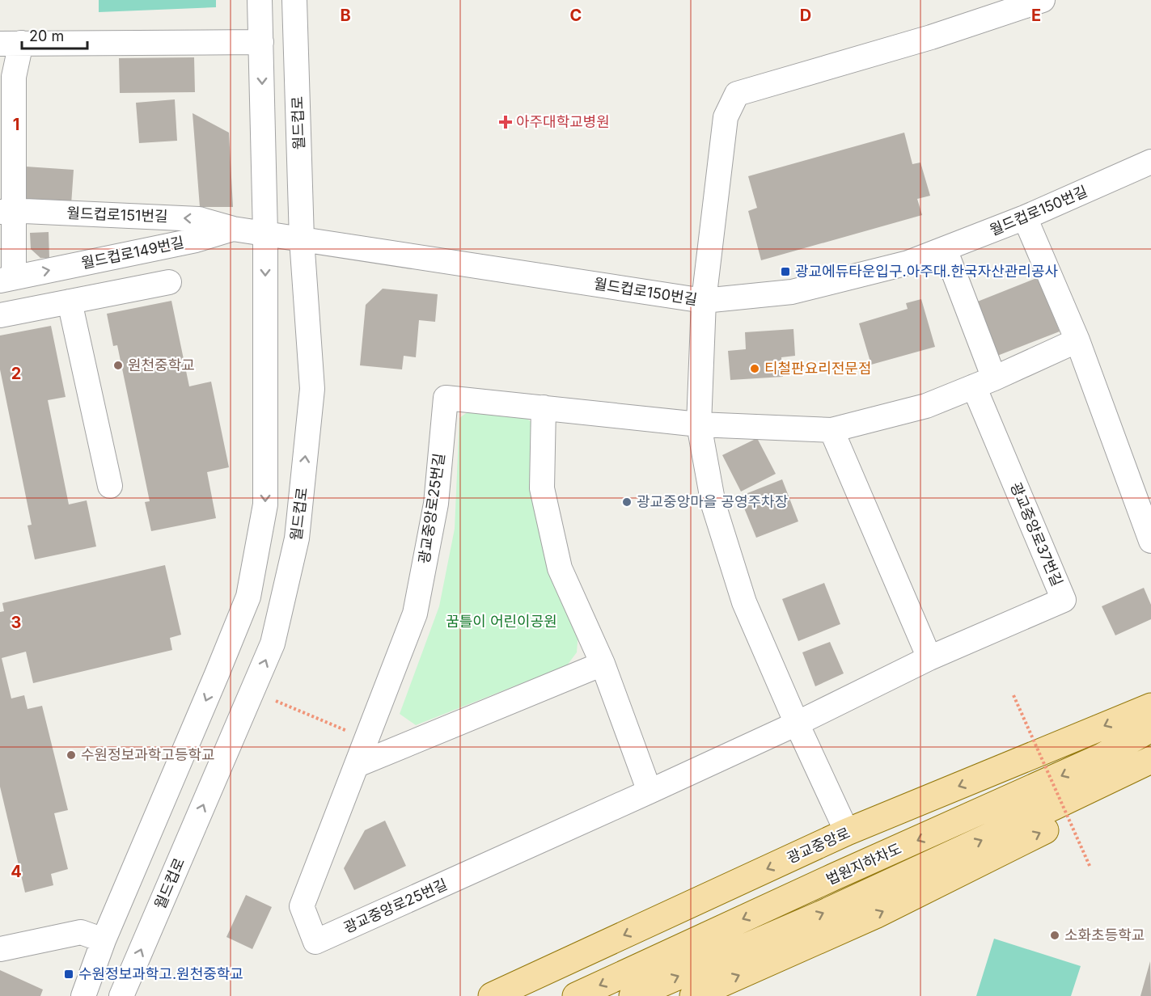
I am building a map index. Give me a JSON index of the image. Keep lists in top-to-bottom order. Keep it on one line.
{"streets":{"main road":["광교중앙로","법원지하차도"],"street":["월드컵로","월드컵로150번길","월드컵로151번길","월드컵로149번길","광교중앙로25번길","광교중앙로37번길"]},"crossings":[["월드컵로","월드컵로150번길"],["월드컵로150번길","월드컵로149번길"],["월드컵로151번길","월드컵로149번길"],["광교중앙로25번길","광교중앙로37번길"],["광교중앙로","법원지하차도"]],"parks":["꿈틀이 어린이공원"],"places":{"health":["아주대학교병원"],"transit":["광교에듀타운입구.아주대.한국자산관리공사","수원정보과학고.원천중학교"],"other":["원천중학교","티철판요리전문점","광교중앙마을 공영주차장","수원정보과학고등학교","소화초등학교"]},"scale_bar":"20 m","grid":{"columns":["B","C","D","E"],"rows":["1","2","3","4"]}}
